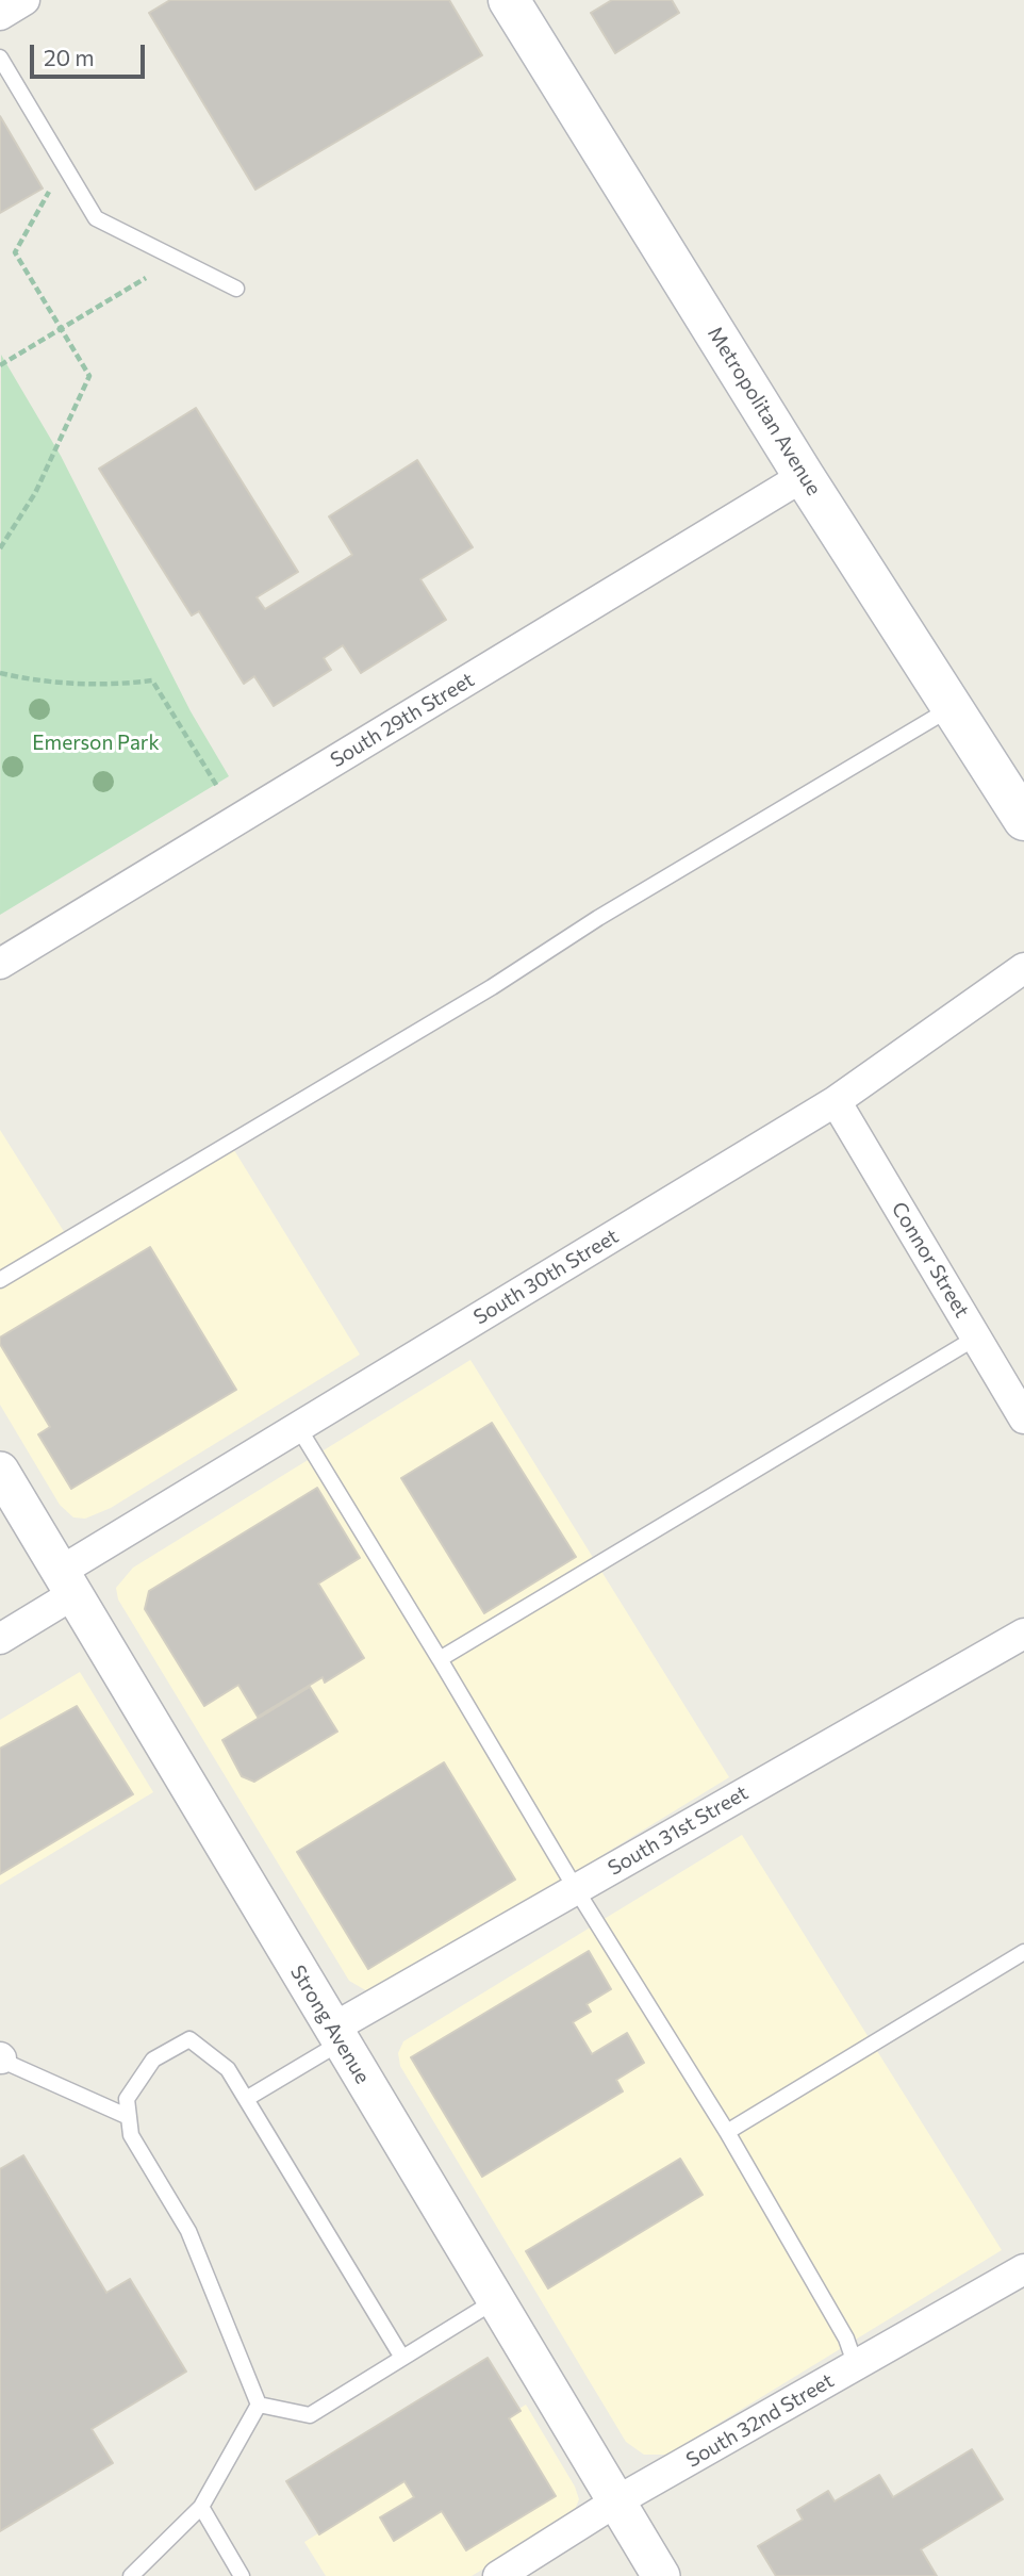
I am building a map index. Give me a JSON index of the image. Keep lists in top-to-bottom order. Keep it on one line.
{"streets":{"main road":["Metropolitan Avenue"],"street":["South 29th Street","Connor Street","South 30th Street","South 31st Street","Strong Avenue","South 32nd Street"]},"crossings":[["Metropolitan Avenue","South 29th Street"],["Connor Street","South 30th Street"],["South 30th Street","Strong Avenue"],["South 31st Street","Strong Avenue"],["Strong Avenue","South 32nd Street"]],"parks":["Emerson Park"],"scale_bar":"20 m"}
